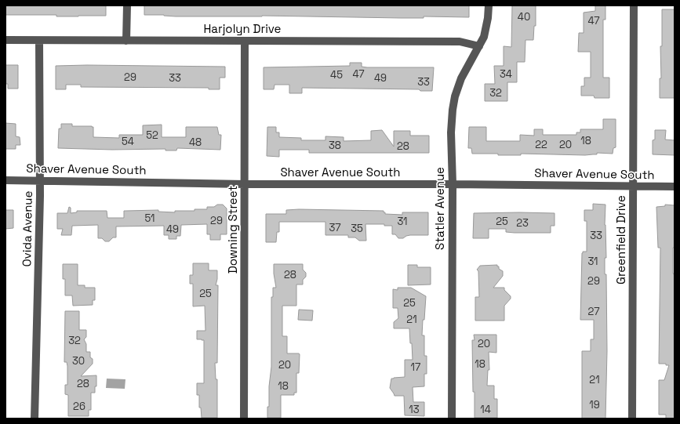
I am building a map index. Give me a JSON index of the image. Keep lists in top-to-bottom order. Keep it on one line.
{"streets":{"street":["Harjolyn Drive","Shaver Avenue South","Statler Avenue","Ovida Avenue","Downing Street","Greenfield Drive"]},"crossings":[["Harjolyn Drive","Statler Avenue"],["Harjolyn Drive","Ovida Avenue"],["Harjolyn Drive","Downing Street"],["Shaver Avenue South","Statler Avenue"],["Shaver Avenue South","Ovida Avenue"],["Shaver Avenue South","Downing Street"],["Shaver Avenue South","Greenfield Drive"]],"house_numbers":["40","47","47","34","45","29","33","49","33","32","52","18","54","48","22","20","38","28","51","29","31","25","23","37","35","49","33","31","28","29","25","25","27","21","32","20","30","18","20","17","21","28","18","19","26","13","14"]}
